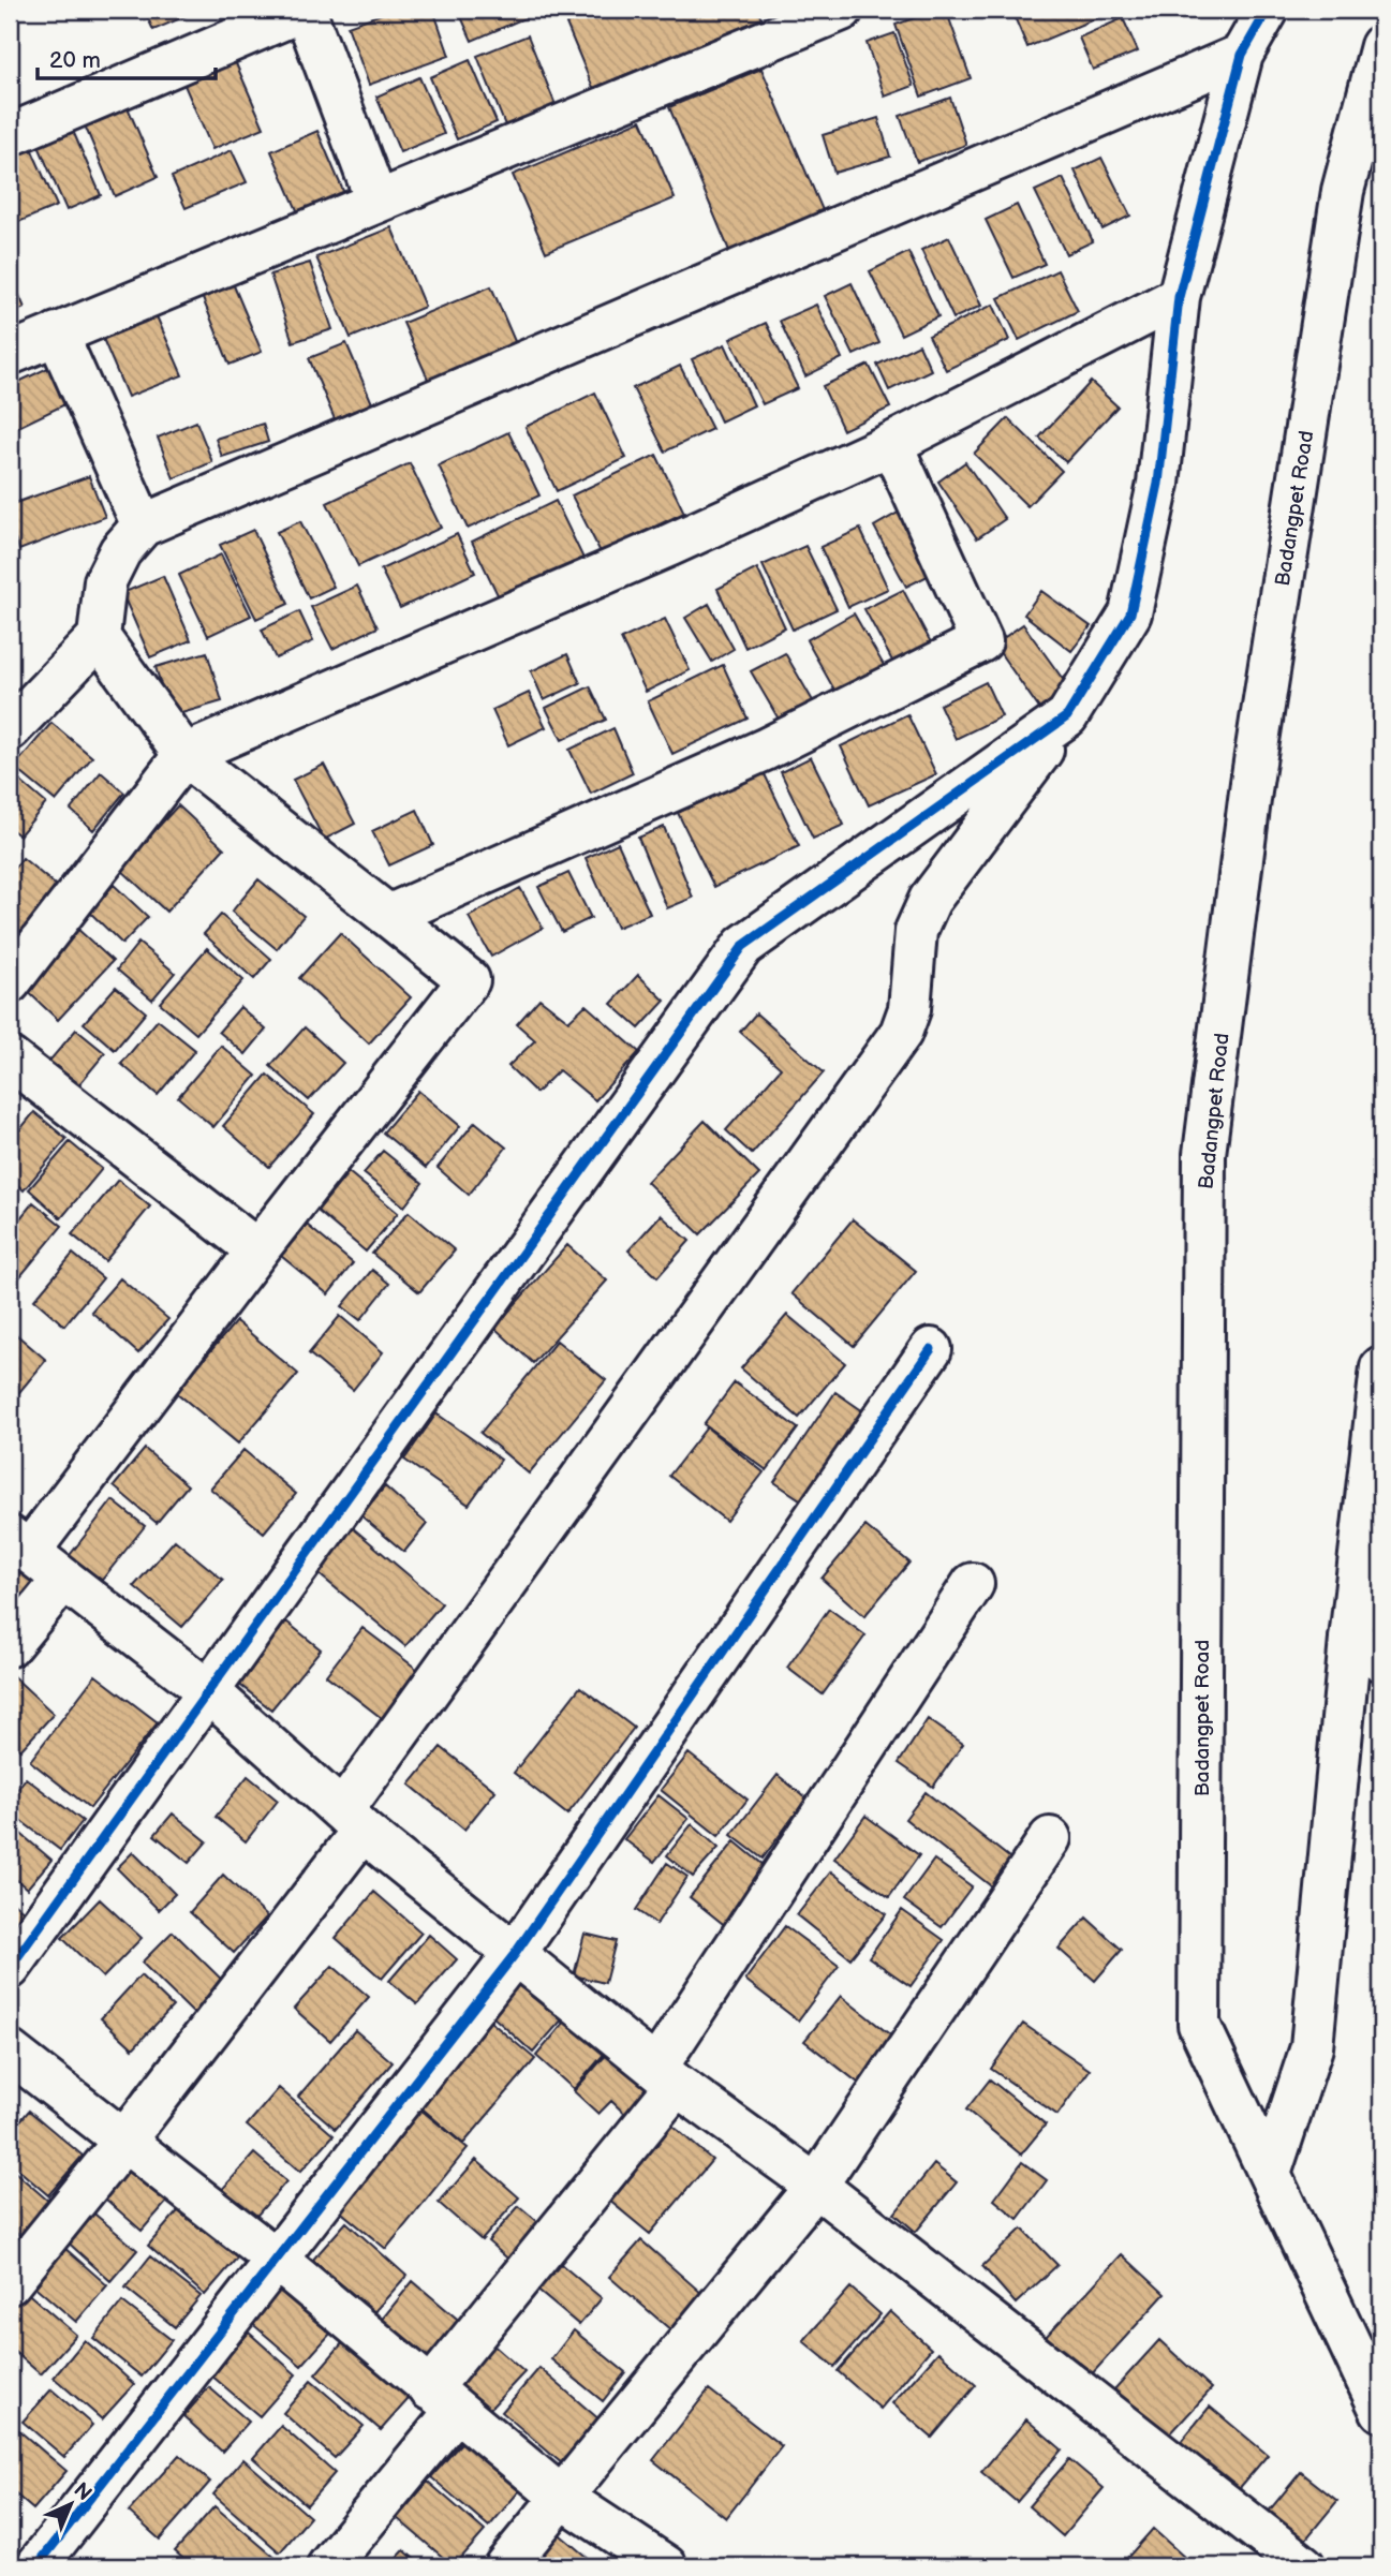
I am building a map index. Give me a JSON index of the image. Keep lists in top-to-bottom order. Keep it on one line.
{"streets":{"street":["Badangpet Road"]},"scale_bar":"20 m","north":"top right"}
